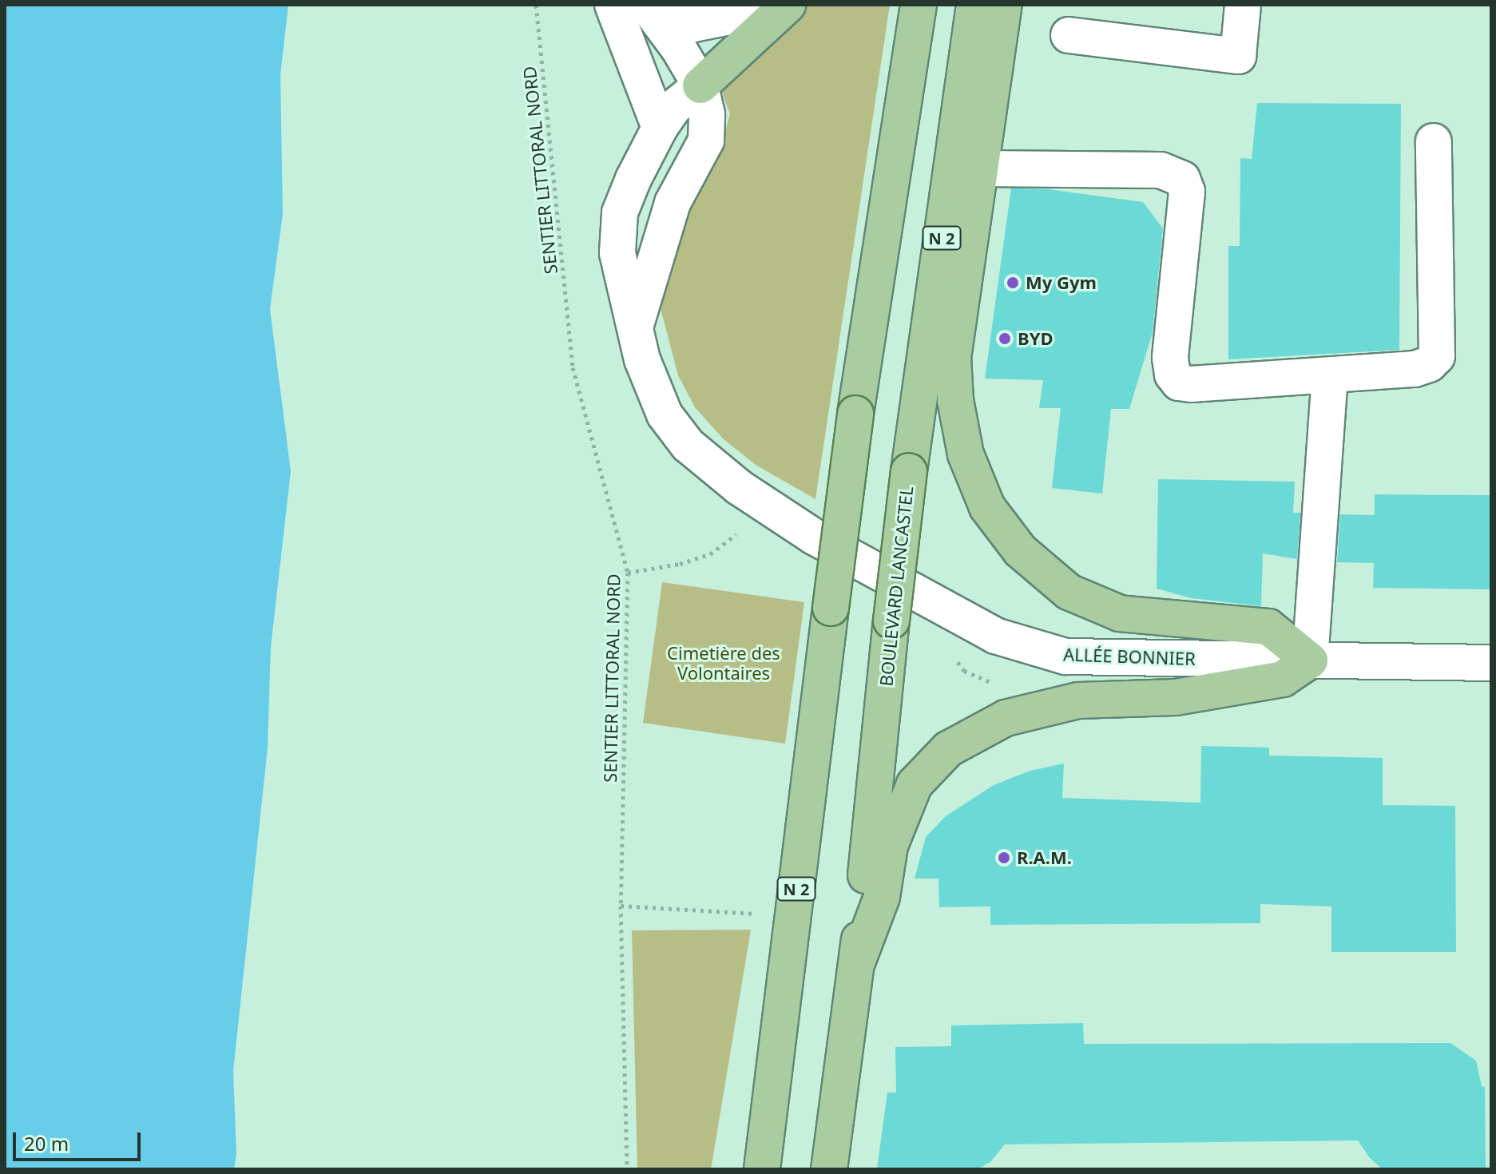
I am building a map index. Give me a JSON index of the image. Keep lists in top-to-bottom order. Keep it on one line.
{"streets":{"main road":["N 2","BOULEVARD LANCASTEL"],"street":["ALLÉE BONNIER"],"path":["SENTIER LITTORAL NORD"]},"parks":["Cimetière des Volontaires"],"places":["My Gym","BYD","R.A.M."],"scale_bar":"20 m"}
